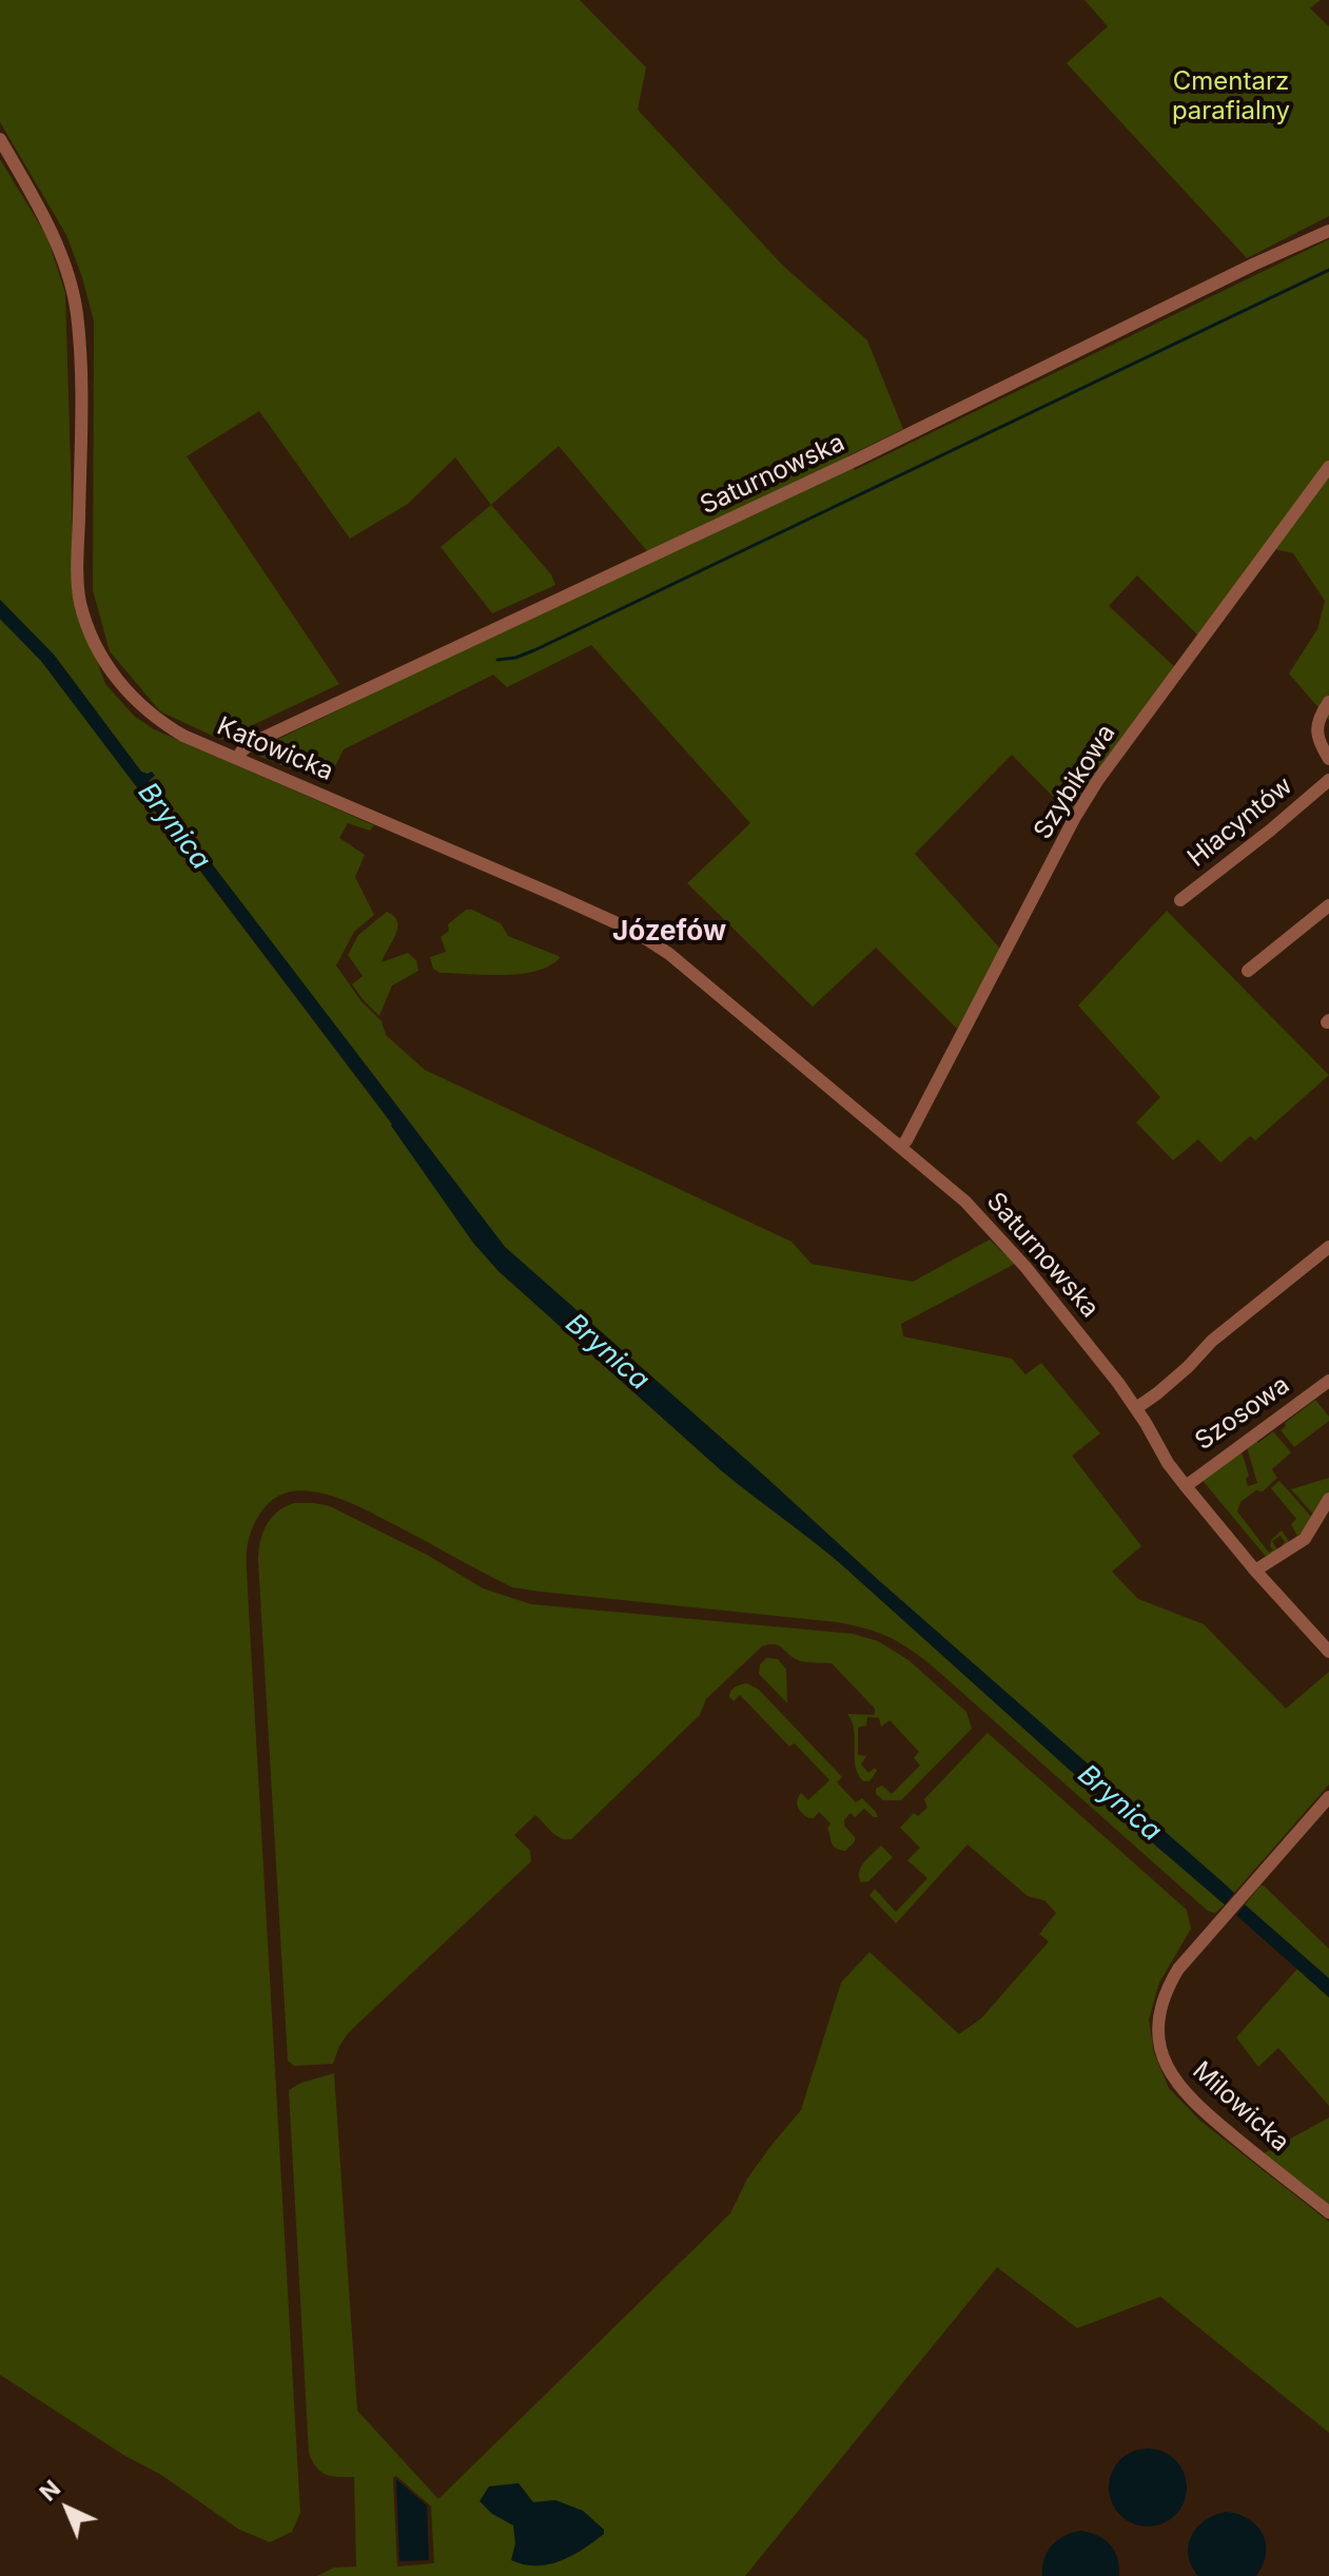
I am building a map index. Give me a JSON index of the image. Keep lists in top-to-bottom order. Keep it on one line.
{"streets":{"street":["Saturnowska","Katowicka","Szybikowa","Hiacyntów","Szosowa","Milowicka"]},"crossings":[["Saturnowska","Katowicka"],["Saturnowska","Szybikowa"],["Saturnowska","Szosowa"],["Katowicka","Szybikowa"]],"districts":["Józefów"],"water":["Brynica"],"parks":["Cmentarz parafialny"],"north":"top left"}
